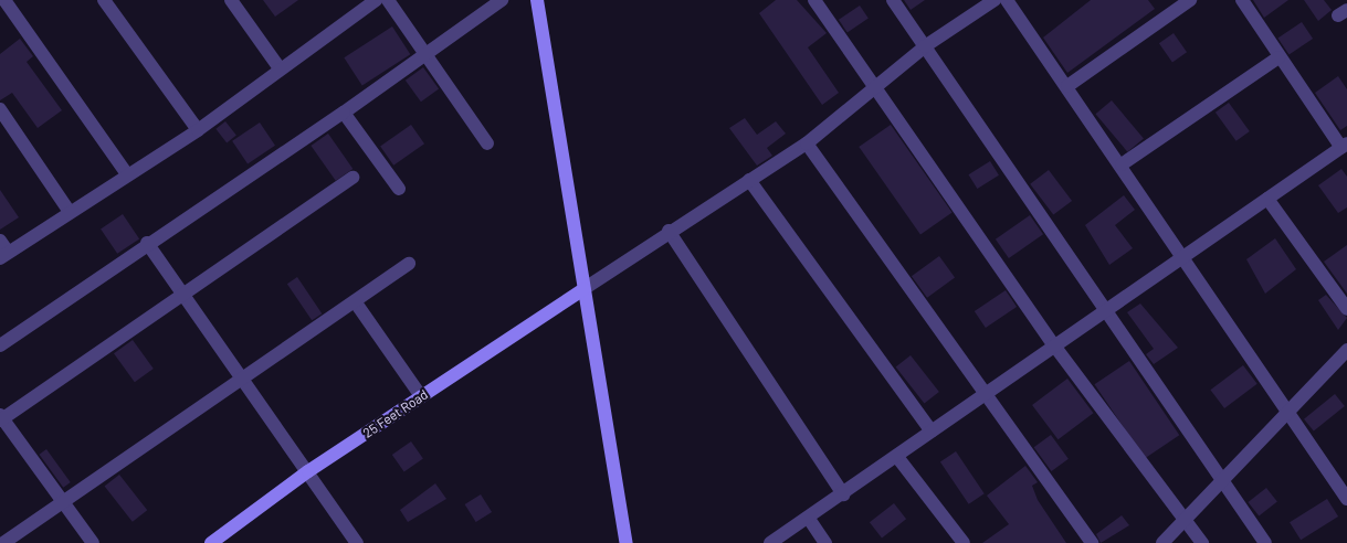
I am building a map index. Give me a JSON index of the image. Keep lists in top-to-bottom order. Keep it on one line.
{"streets":{"street":["25 Feet Road"]}}
